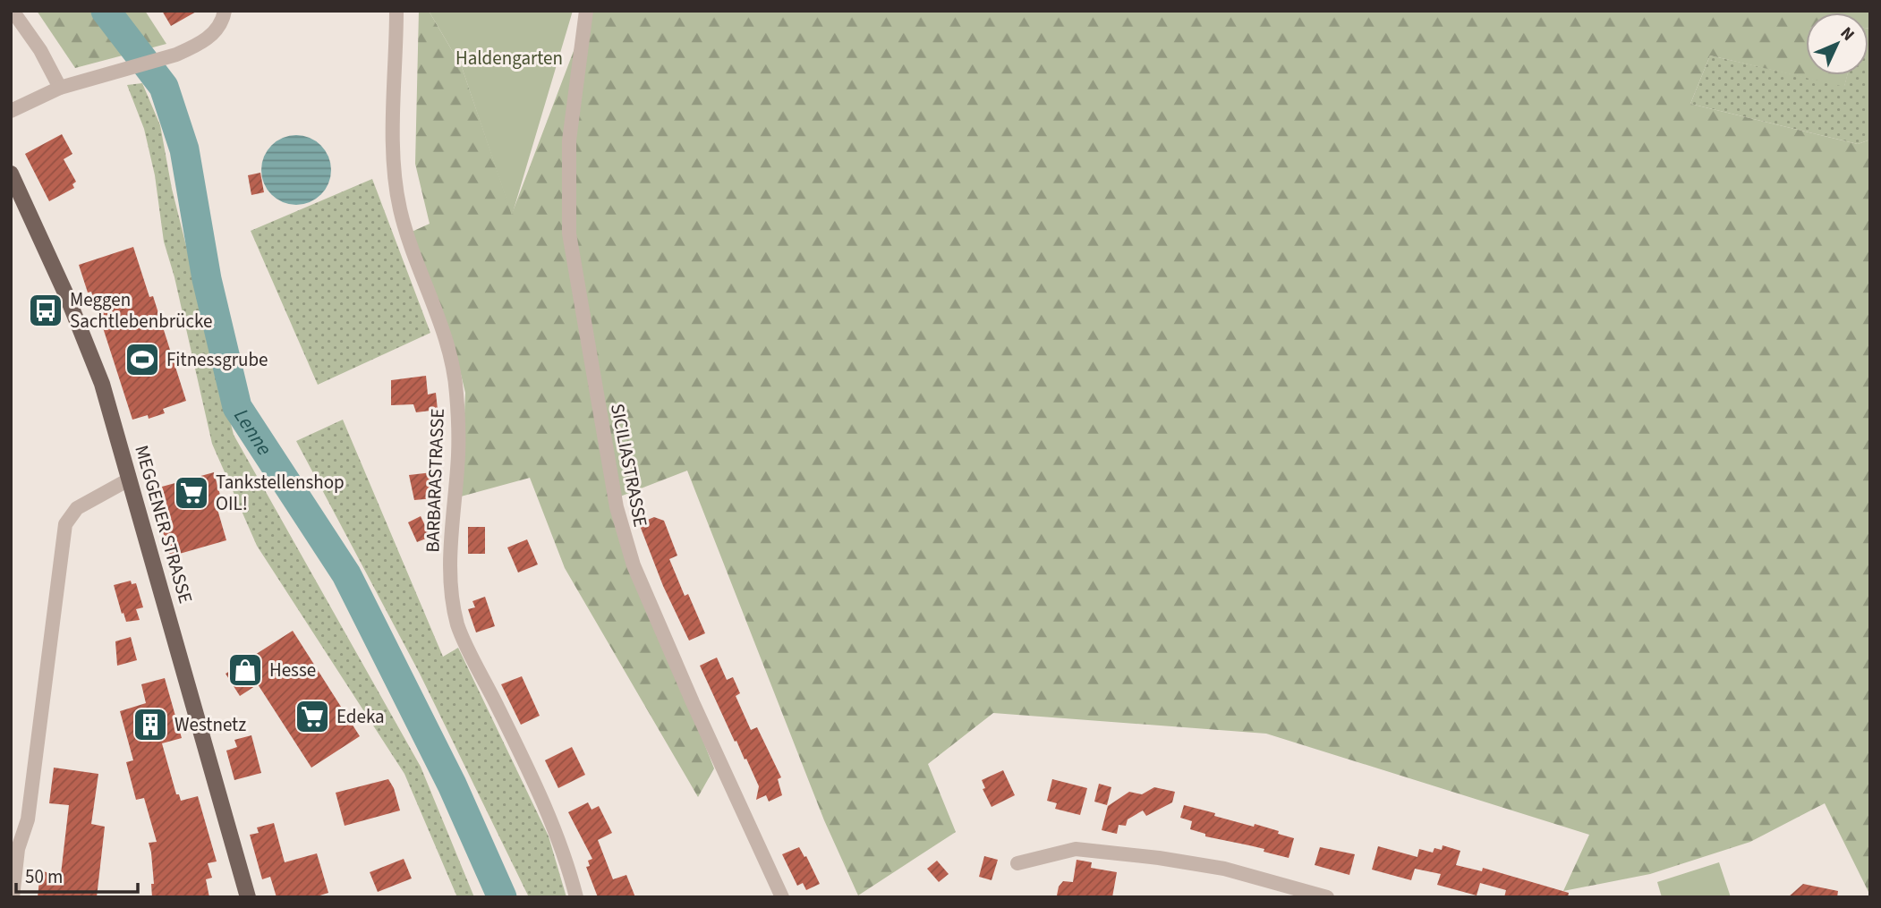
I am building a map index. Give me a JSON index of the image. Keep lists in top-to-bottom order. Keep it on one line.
{"streets":{"main road":["MEGGENER STRASSE"],"street":["SICILIASTRASSE","BARBARASTRASSE"]},"water":["Lenne"],"parks":["Haldengarten"],"places":{"bus stop":["Meggen Sachtlebenbrücke"],"sports":["Fitnessgrube"],"supermarket":["Tankstellenshop OIL!","Edeka"],"shop":["Hesse"],"building":["Westnetz"]},"scale_bar":"50 m","north":"top right"}
